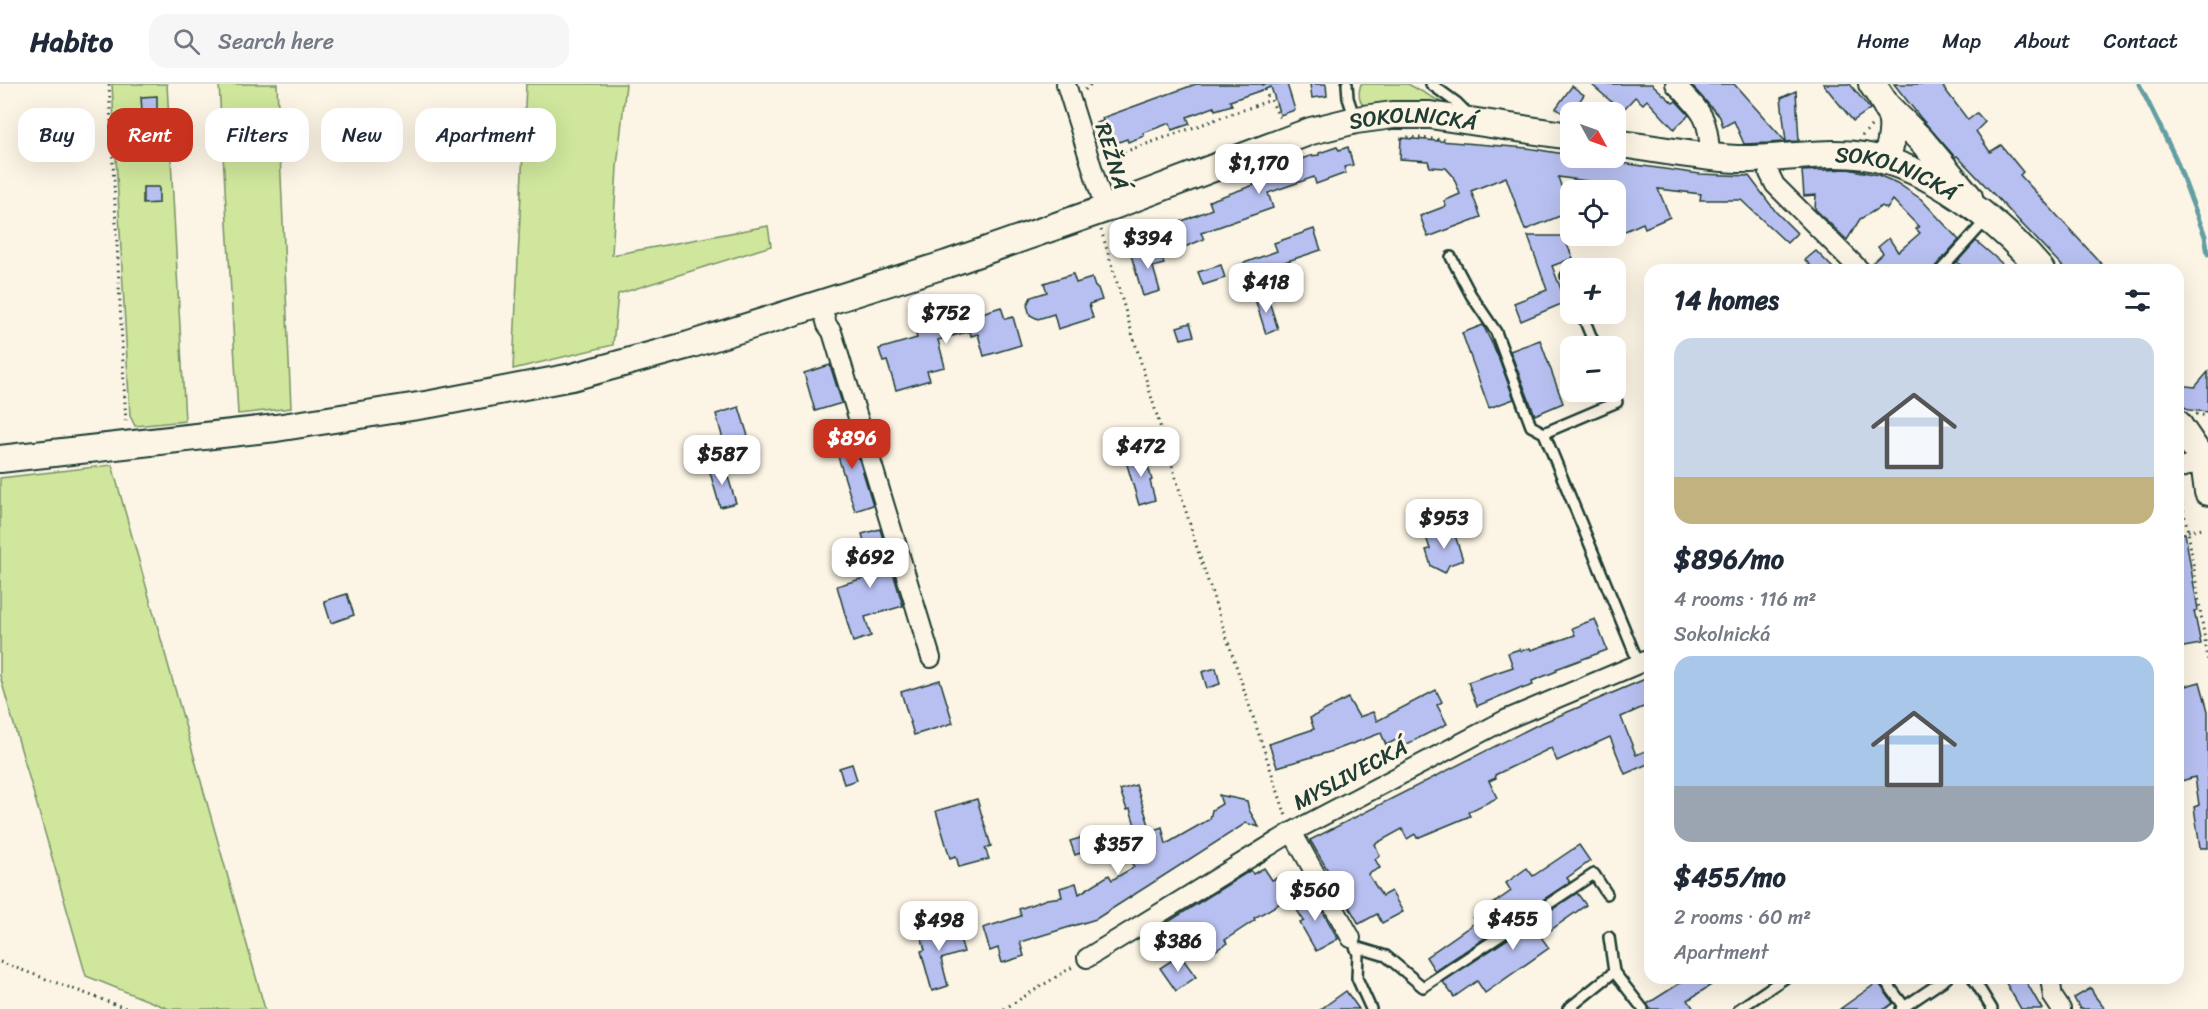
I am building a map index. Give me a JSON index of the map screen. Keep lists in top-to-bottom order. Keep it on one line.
{"streets":{"main road":["SOKOLNICKÁ"],"street":["REŽNÁ","MYSLIVECKÁ"]},"crossings":[["SOKOLNICKÁ","REŽNÁ"]],"north":"bottom right","page":{"header":"Habito","search":"Search here","nav":["Home","Map","About","Contact"],"map_buttons":["+","−"],"chip":["Buy","Rent","Filters","New","Apartment"],"price":["$1,170","$394","$418","$752","$896","$472","$587","$953","$692","$357","$560","$455","$498","$386"],"heading":"14 homes","list":[{"name":"$896/mo","note":"4 rooms · 116 m² · Sokolnická"},{"name":"$455/mo","note":"2 rooms · 60 m² · Apartment"}]}}
